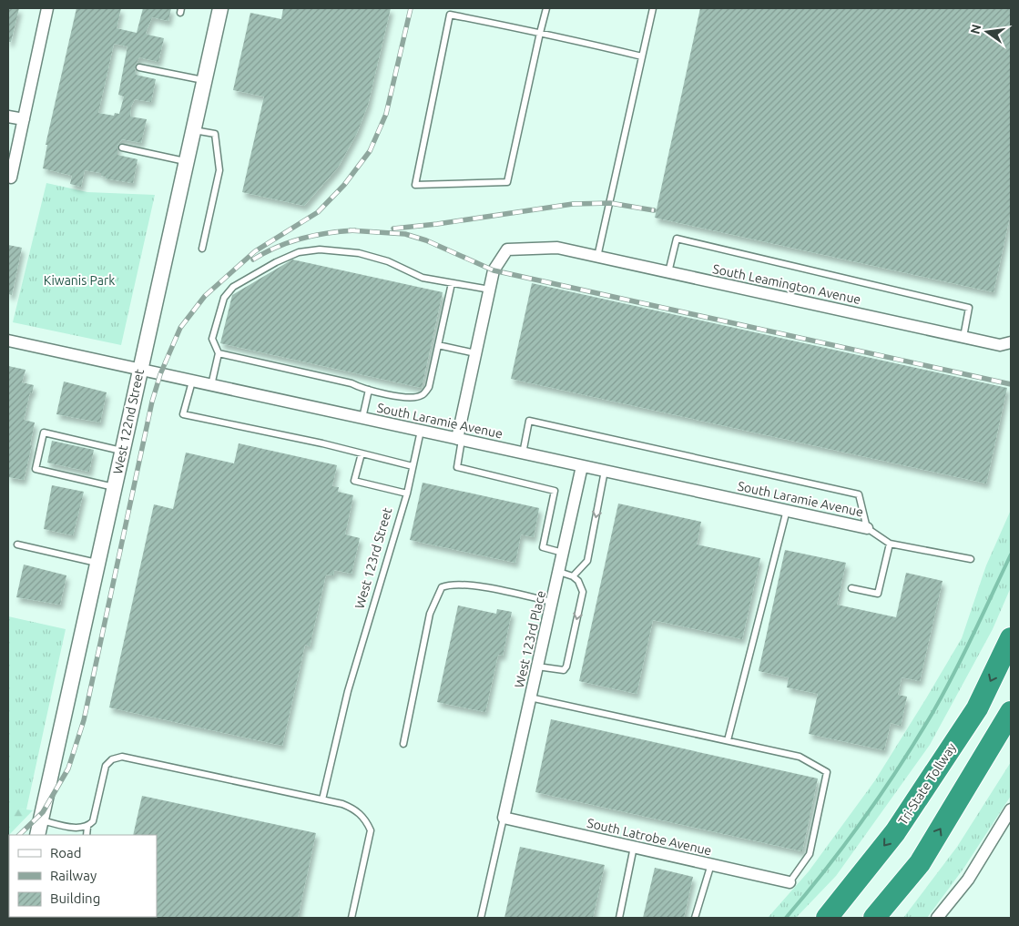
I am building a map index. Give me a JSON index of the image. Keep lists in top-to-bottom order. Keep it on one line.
{"streets":{"highway":["Tri-State Tollway"],"street":["South Leamington Avenue","South Laramie Avenue","West 122nd Street","West 123rd Place","South Latrobe Avenue"],"lane":["West 123rd Street"]},"crossings":[["South Laramie Avenue","West 122nd Street"],["South Laramie Avenue","West 123rd Street"],["South Laramie Avenue","West 123rd Place"],["West 123rd Place","South Latrobe Avenue"]],"parks":["Kiwanis Park"],"legend":["Road","Railway","Building"],"north":"left"}
